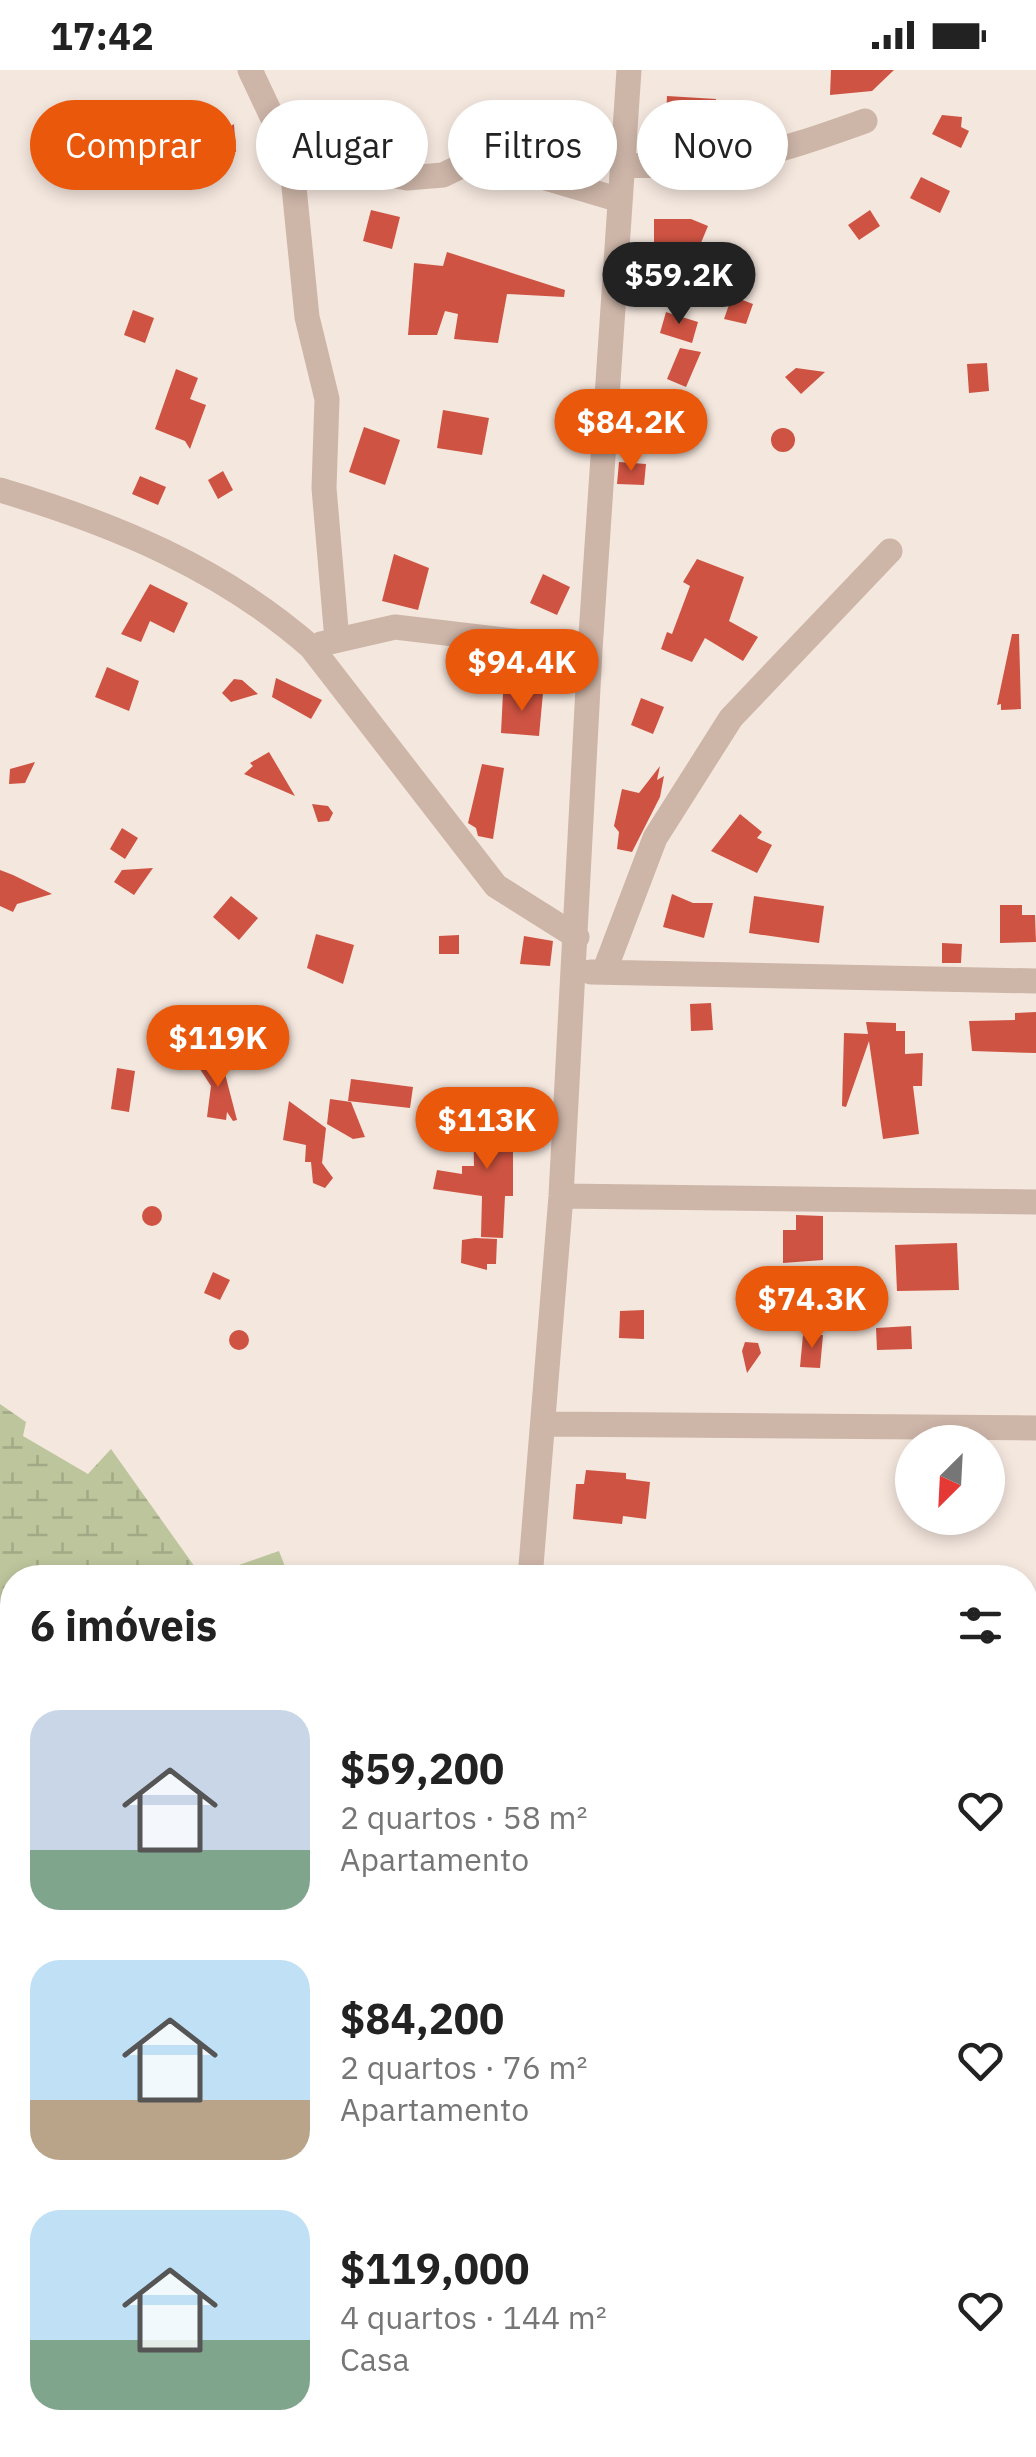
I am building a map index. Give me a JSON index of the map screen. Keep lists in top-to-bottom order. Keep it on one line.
{"north":"bottom left","page":{"status":"17:42","chip":["Comprar","Alugar","Filtros","Novo"],"price":["$59.2K","$84.2K","$94.4K","$119K","$113K","$74.3K"],"heading":"6 imóveis","list":[{"name":"$59,200","note":"2 quartos · 58 m² · Apartamento"},{"name":"$84,200","note":"2 quartos · 76 m² · Apartamento"},{"name":"$119,000","note":"4 quartos · 144 m² · Casa"}]}}
